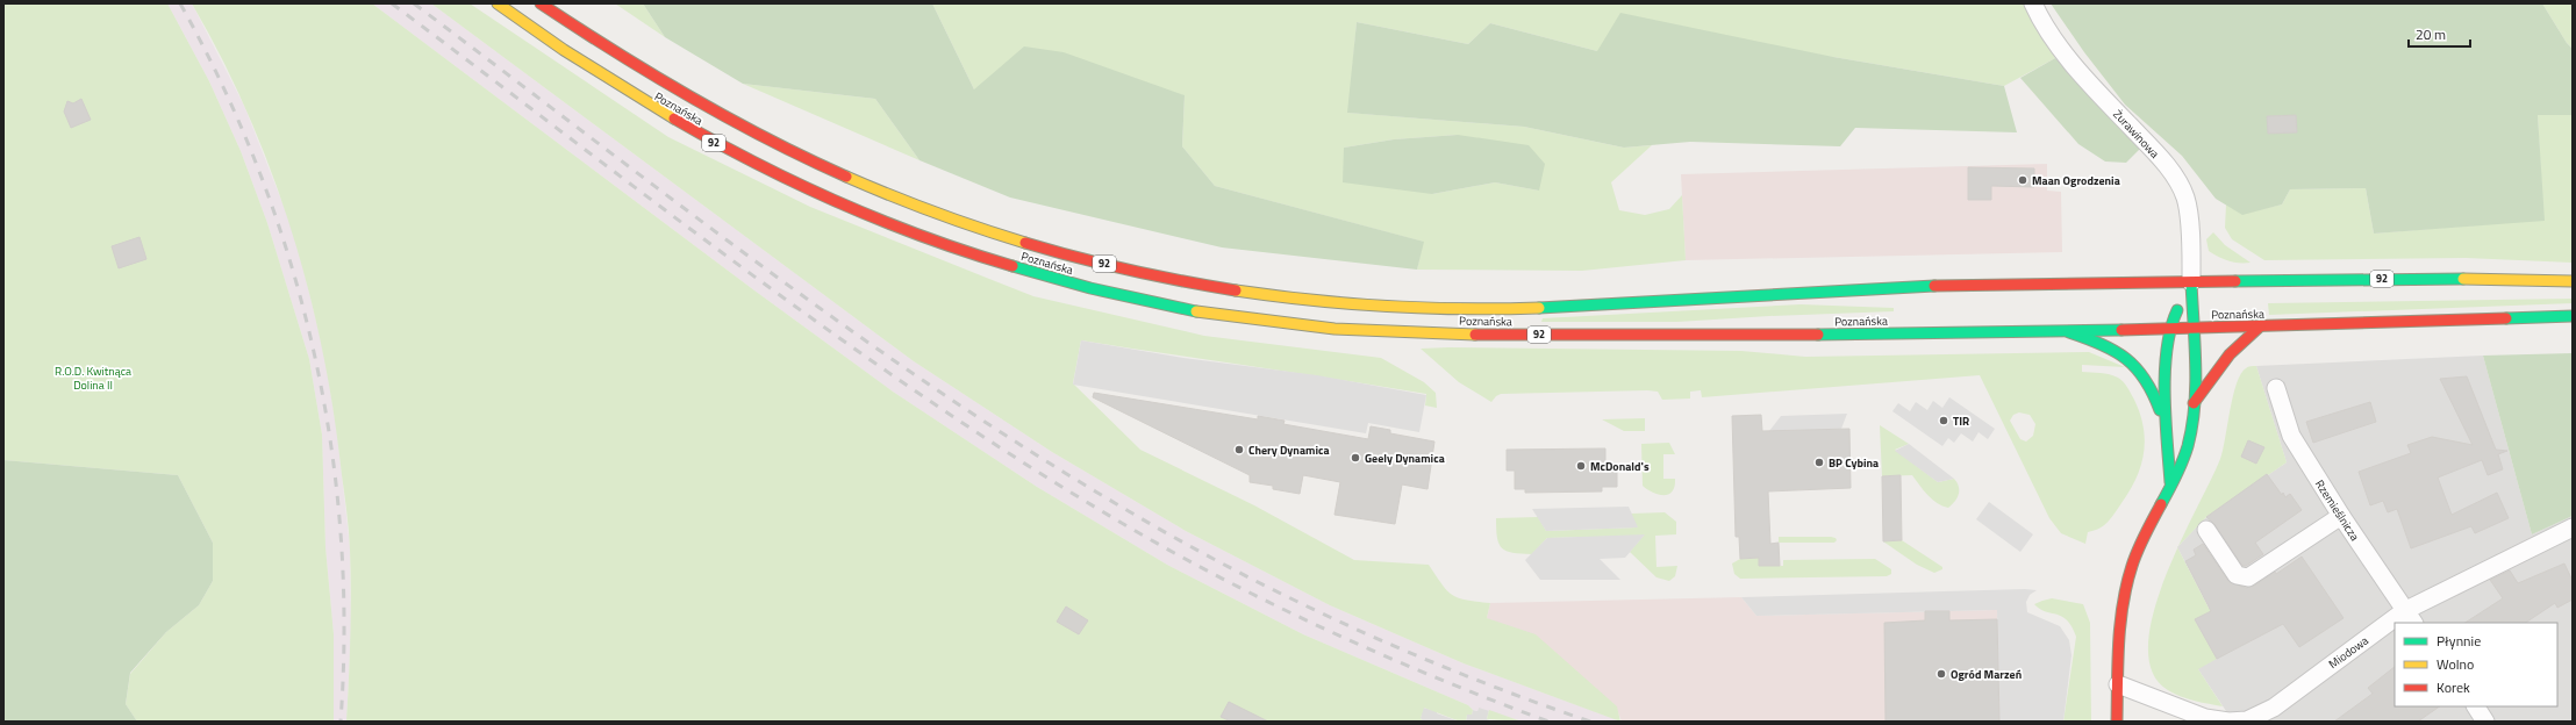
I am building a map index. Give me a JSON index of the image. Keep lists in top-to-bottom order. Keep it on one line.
{"streets":{"main road":["Poznańska","92"],"street":["Żurawinowa","Rzemieślnicza","Miodowa"]},"crossings":[["Poznańska","Żurawinowa"],["Rzemieślnicza","Miodowa"]],"parks":["R.O.D. Kwitnąca Dolina II"],"places":["Maan Ogrodzenia","TIR","Chery Dynamica","Geely Dynamica","BP Cybina","McDonald's","Ogród Marzeń"],"legend":["Płynnie","Wolno","Korek"],"scale_bar":"20 m"}
